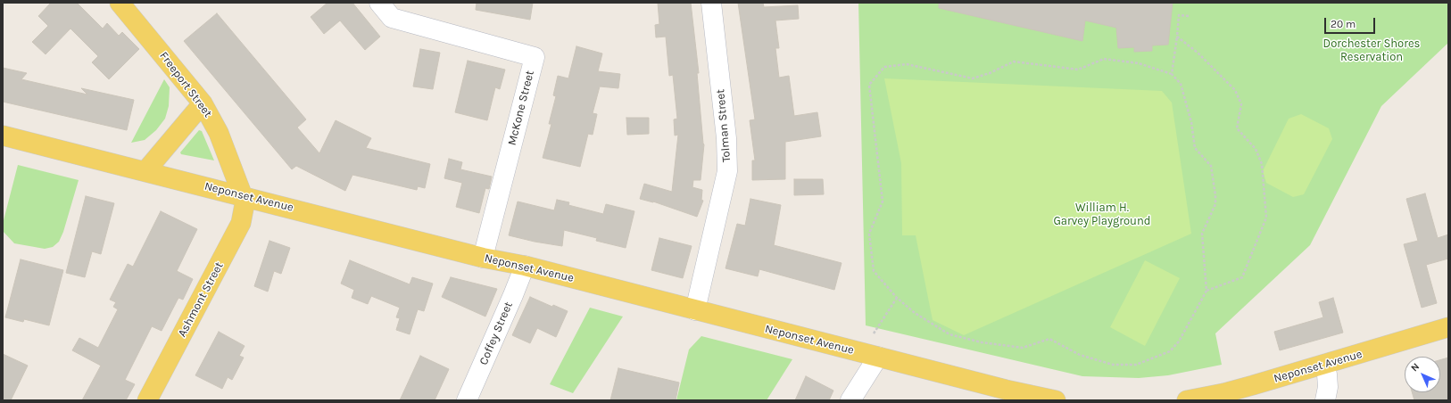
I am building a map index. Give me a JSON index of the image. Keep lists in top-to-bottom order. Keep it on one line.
{"streets":{"main road":["Freeport Street","Neponset Avenue","Ashmont Street"],"street":["McKone Street","Tolman Street","Coffey Street"]},"crossings":[["Freeport Street","Neponset Avenue"],["Freeport Street","Ashmont Street"],["McKone Street","Neponset Avenue"],["Tolman Street","Neponset Avenue"],["Neponset Avenue","Ashmont Street"],["Neponset Avenue","Coffey Street"]],"parks":["Dorchester Shores Reservation","William H. Garvey Playground"],"scale_bar":"20 m","north":"top left"}
